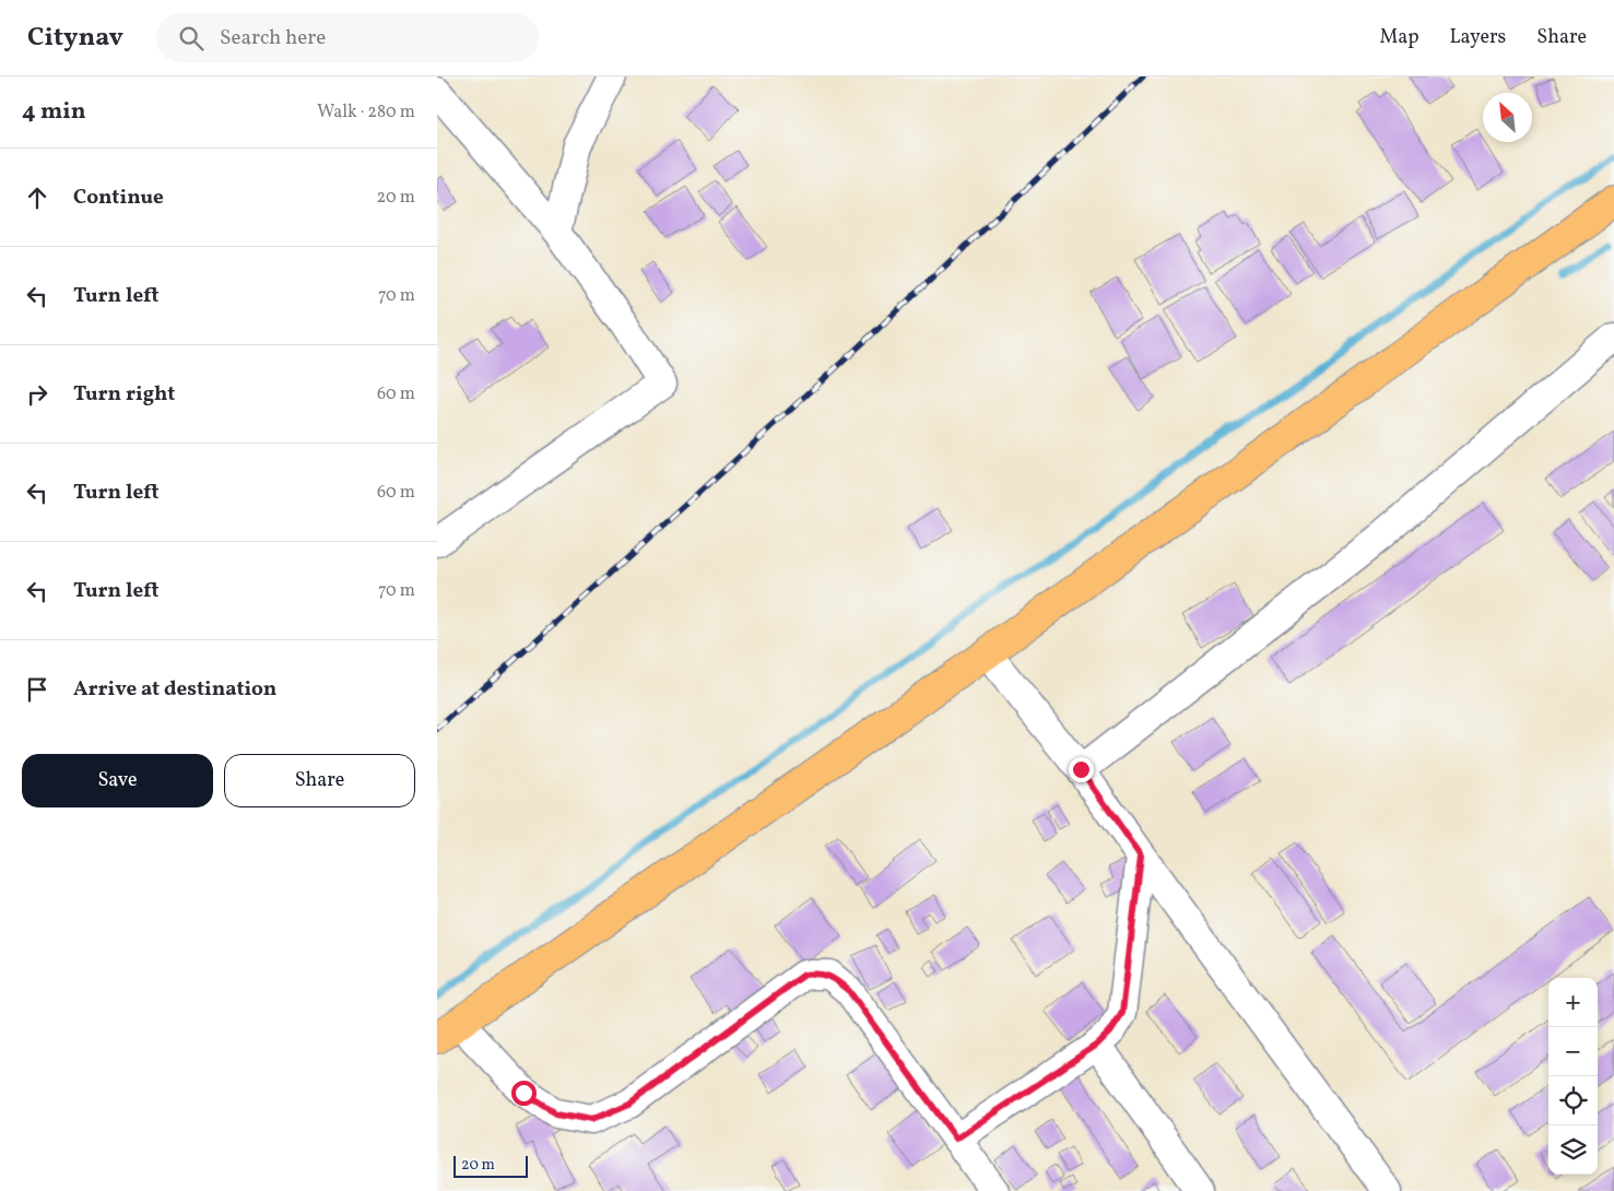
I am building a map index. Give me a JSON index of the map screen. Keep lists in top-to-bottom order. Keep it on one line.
{"scale_bar":"20 m","north":"top left","page":{"header":"Citynav","search":"Search here","nav":["Map","Layers","Share"],"heading":["4 min","Walk · 280 m"],"list":[["Continue","20 m"],["Turn left","70 m"],["Turn right","60 m"],["Turn left","60 m"],["Turn left","70 m"],"Arrive at destination"],"buttons":["Save","Share"],"map_buttons":["+","−"],"scale":"20 m"}}
